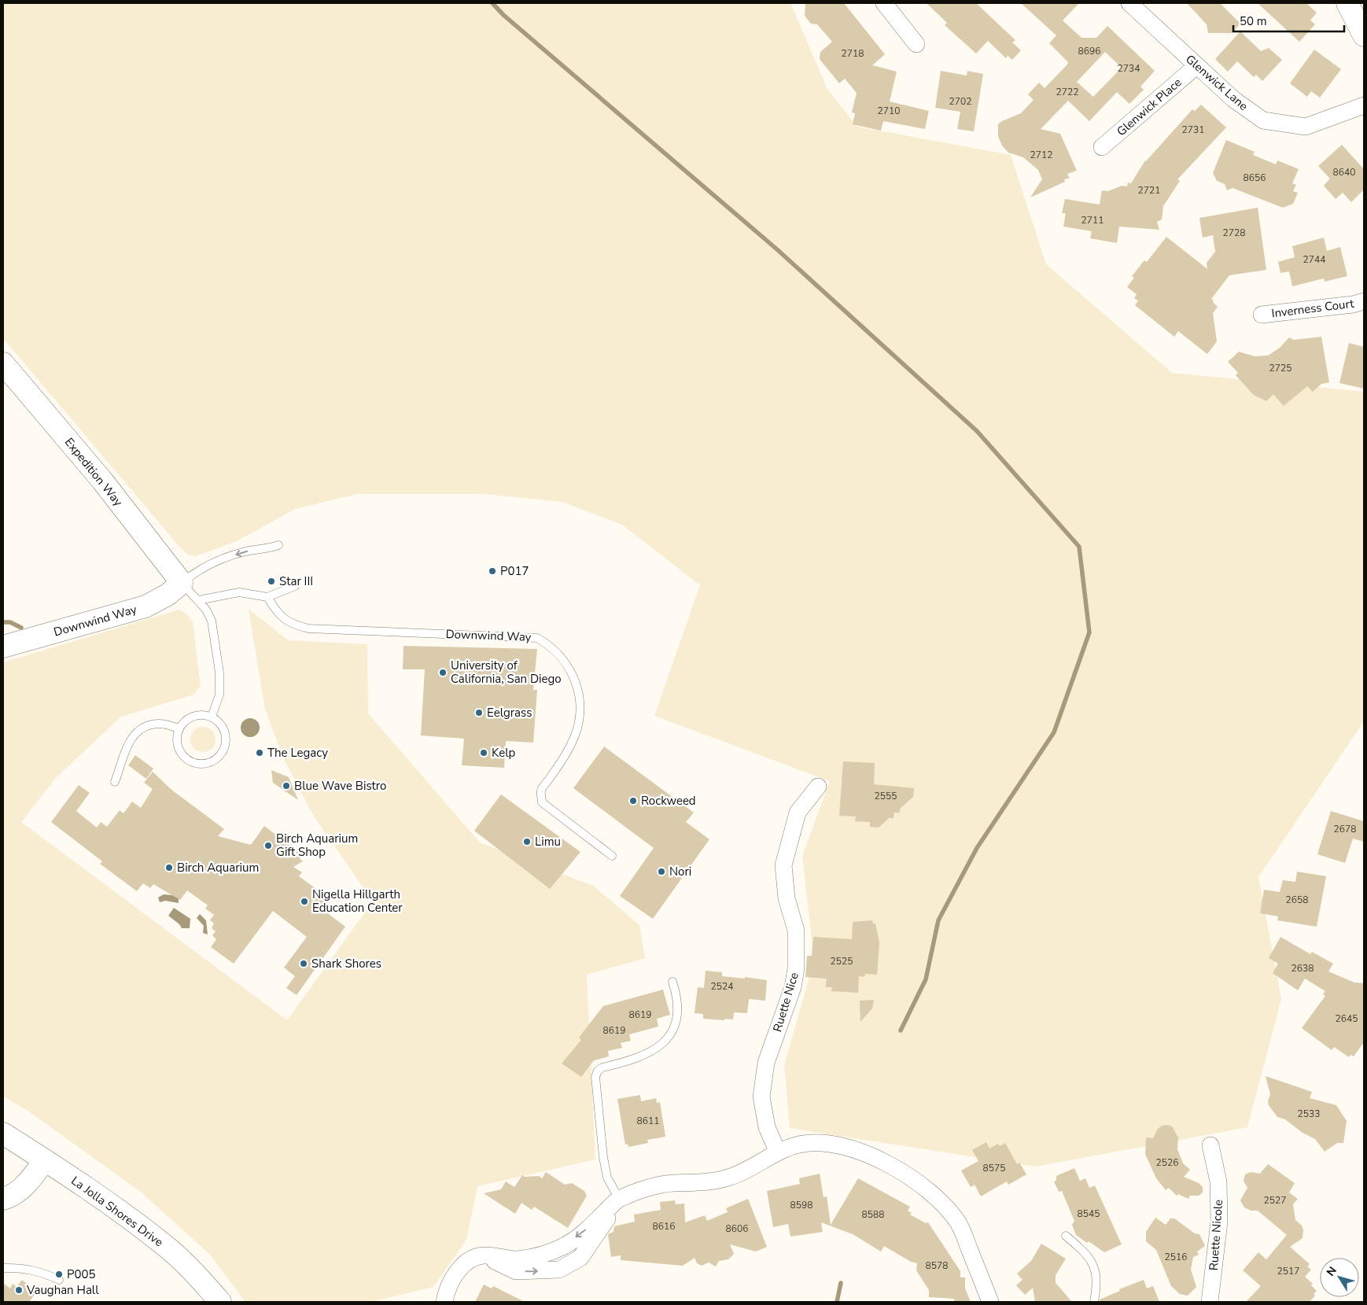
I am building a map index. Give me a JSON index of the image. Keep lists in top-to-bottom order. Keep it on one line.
{"streets":{"street":["Glenwick Lane","Glenwick Place","Inverness Court","Expedition Way","Downwind Way","Ruette Nice","La Jolla Shores Drive","Ruette Nicole"]},"crossings":[["Glenwick Lane","Glenwick Place"],["Expedition Way","Downwind Way"]],"places":["P017","Star III","University of California, San Diego","Eelgrass","The Legacy","Kelp","Blue Wave Bistro","Rockweed","Limu","Birch Aquarium Gift Shop","Birch Aquarium","Nori","Nigella Hillgarth Education Center","Shark Shores","P005","Vaughan Hall"],"house_numbers":["8696","2718","2734","2722","2702","2710","2731","2712","8640","8656","2721","2711","2728","2744","2725","2555","2678","2658","2525","2638","2524","8619","2645","8619","2533","8611","2526","8575","2527","8598","8545","8588","8616","8606","2516","8578","2517"],"scale_bar":"50 m","north":"top left"}
